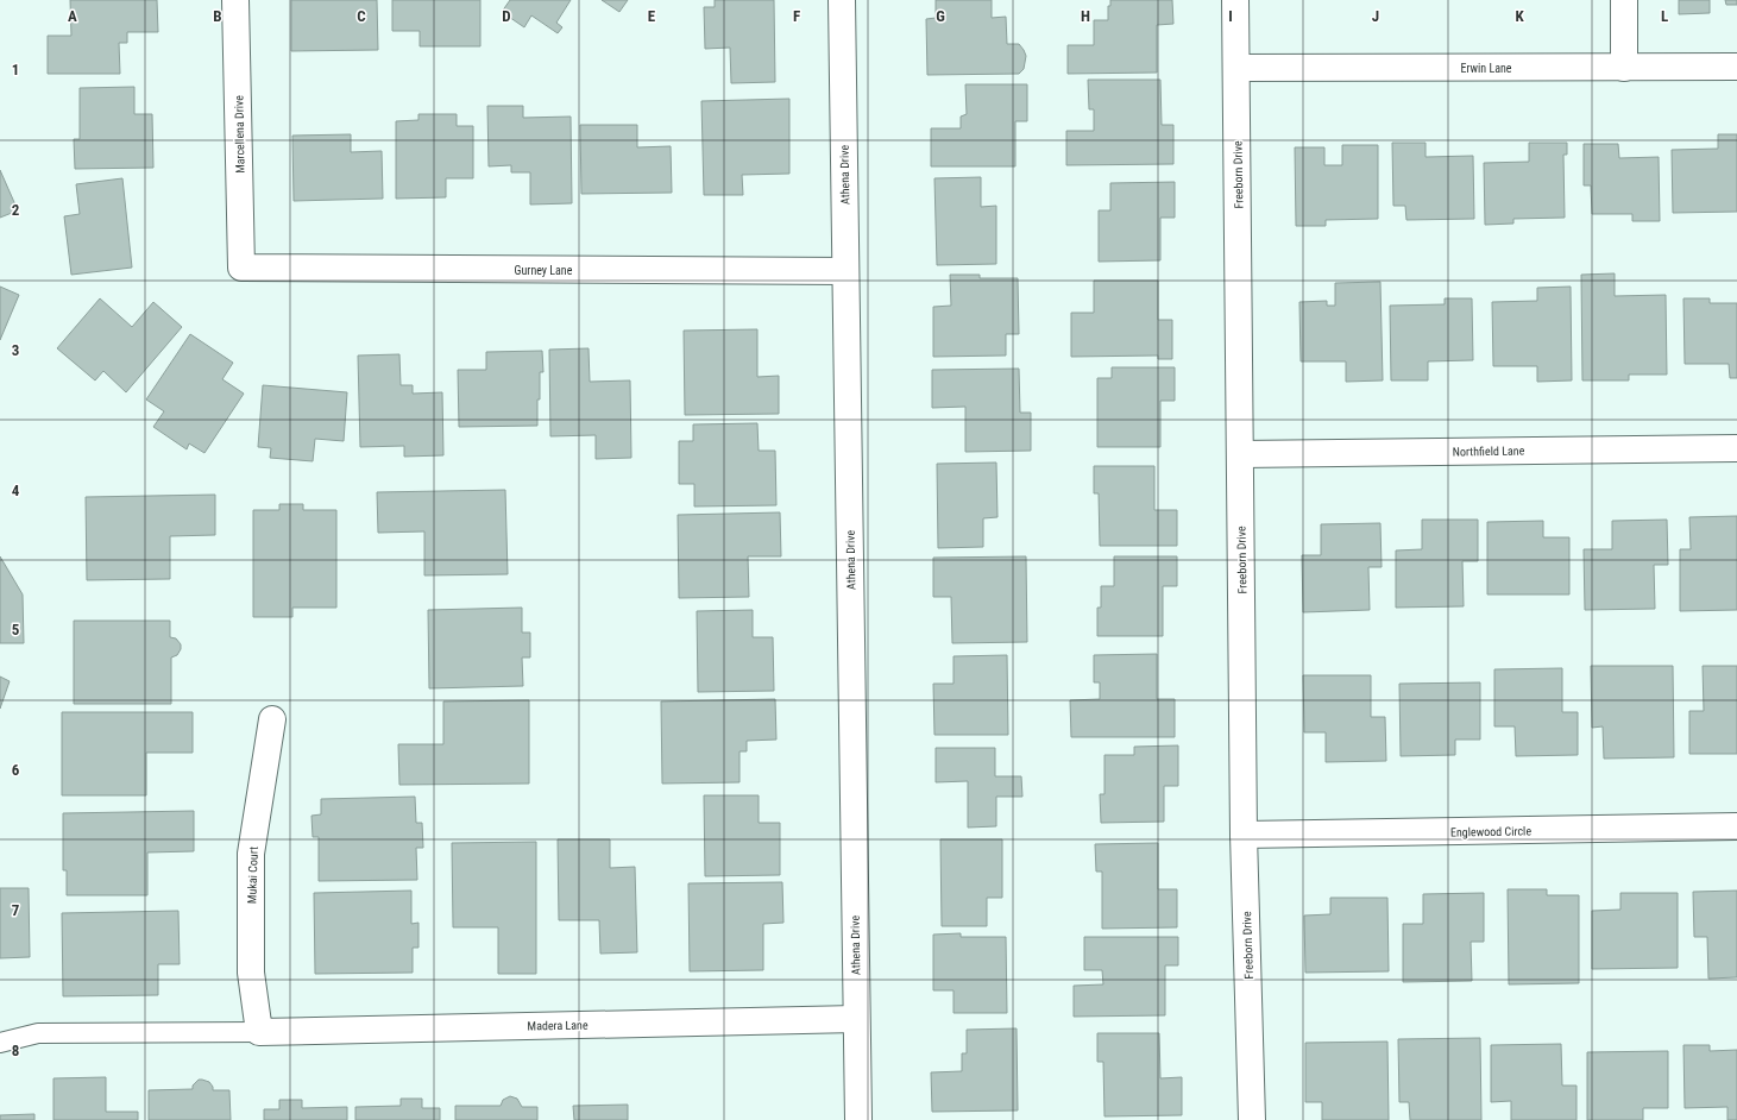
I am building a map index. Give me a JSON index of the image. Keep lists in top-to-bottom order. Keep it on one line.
{"streets":{"street":["Erwin Lane","Marcellena Drive","Athena Drive","Freeborn Drive","Gurney Lane","Northfield Lane","Englewood Circle","Mukai Court","Madera Lane"]},"crossings":[["Erwin Lane","Freeborn Drive"],["Marcellena Drive","Gurney Lane"],["Athena Drive","Gurney Lane"],["Athena Drive","Madera Lane"],["Freeborn Drive","Northfield Lane"],["Freeborn Drive","Englewood Circle"],["Mukai Court","Madera Lane"]],"grid":{"columns":["A","B","C","D","E","F","G","H","I","J","K","L"],"rows":["1","2","3","4","5","6","7","8"]}}
